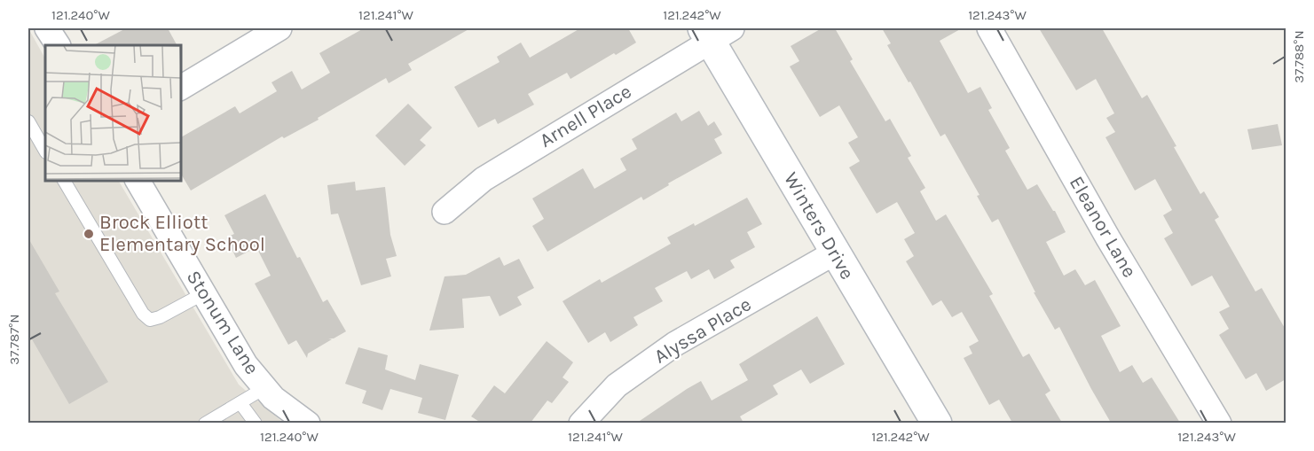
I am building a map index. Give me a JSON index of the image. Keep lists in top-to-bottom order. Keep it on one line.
{"streets":{"street":["Arnell Place","Winters Drive","Eleanor Lane","Stonum Lane","Alyssa Place"]},"crossings":[["Arnell Place","Winters Drive"],["Winters Drive","Alyssa Place"]],"places":["Brock Elliott Elementary School"],"coordinates":["121.240°W","121.241°W","121.242°W","121.243°W","37.788°N","37.787°N"]}
